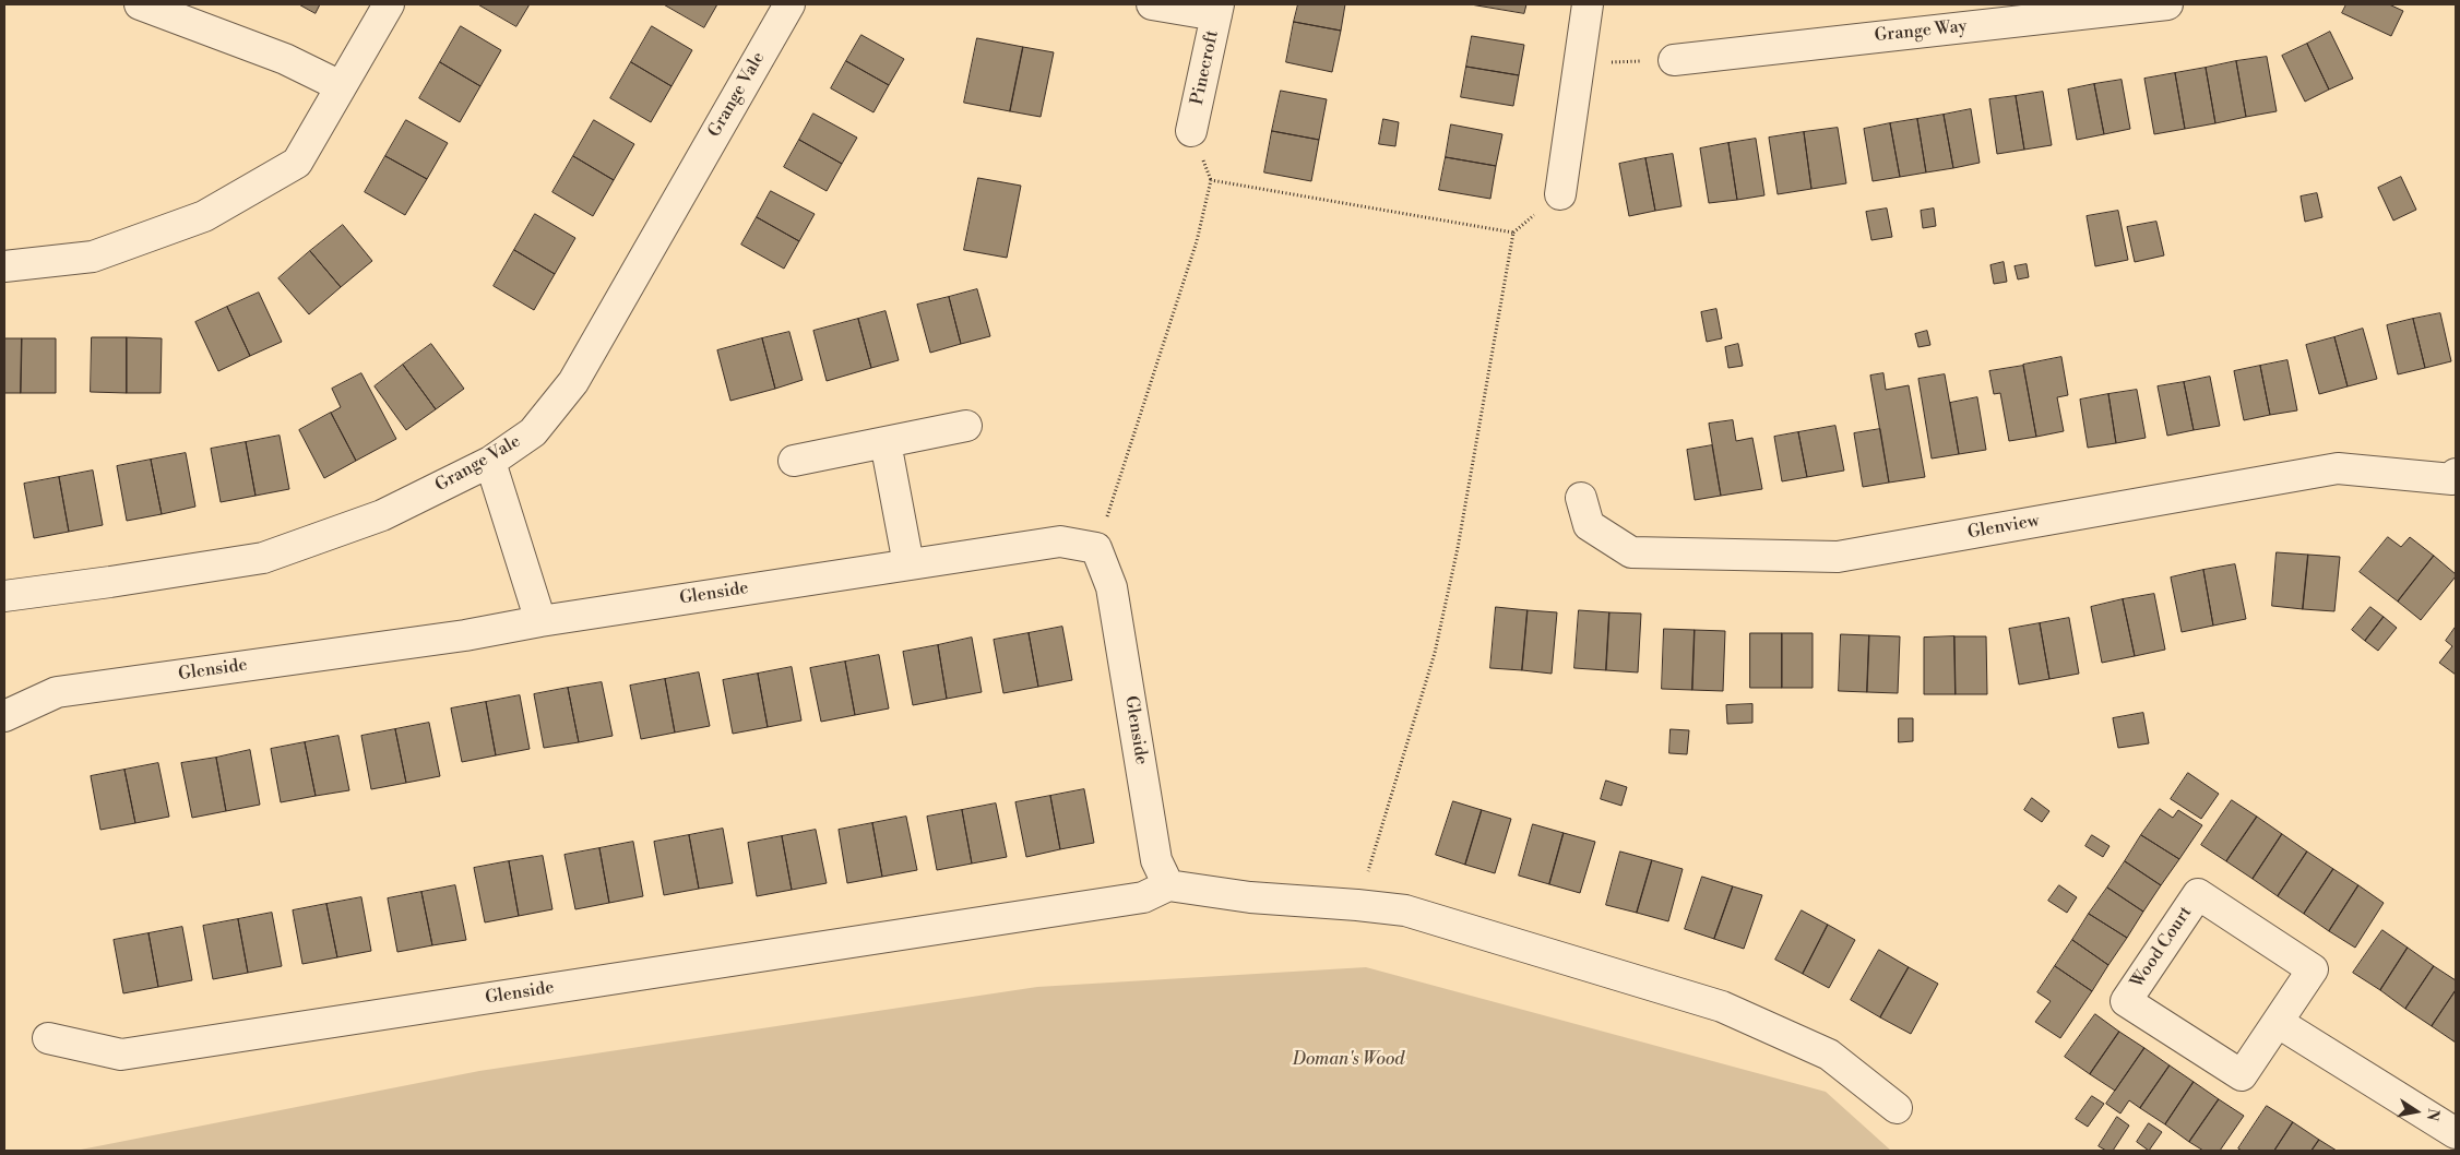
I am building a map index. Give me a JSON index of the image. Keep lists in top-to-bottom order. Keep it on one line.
{"streets":{"street":["Grange Way","Pinecroft","Grange Vale","Glenview","Glenside","Wood Court"]},"parks":["Doman's Wood"],"north":"right"}
